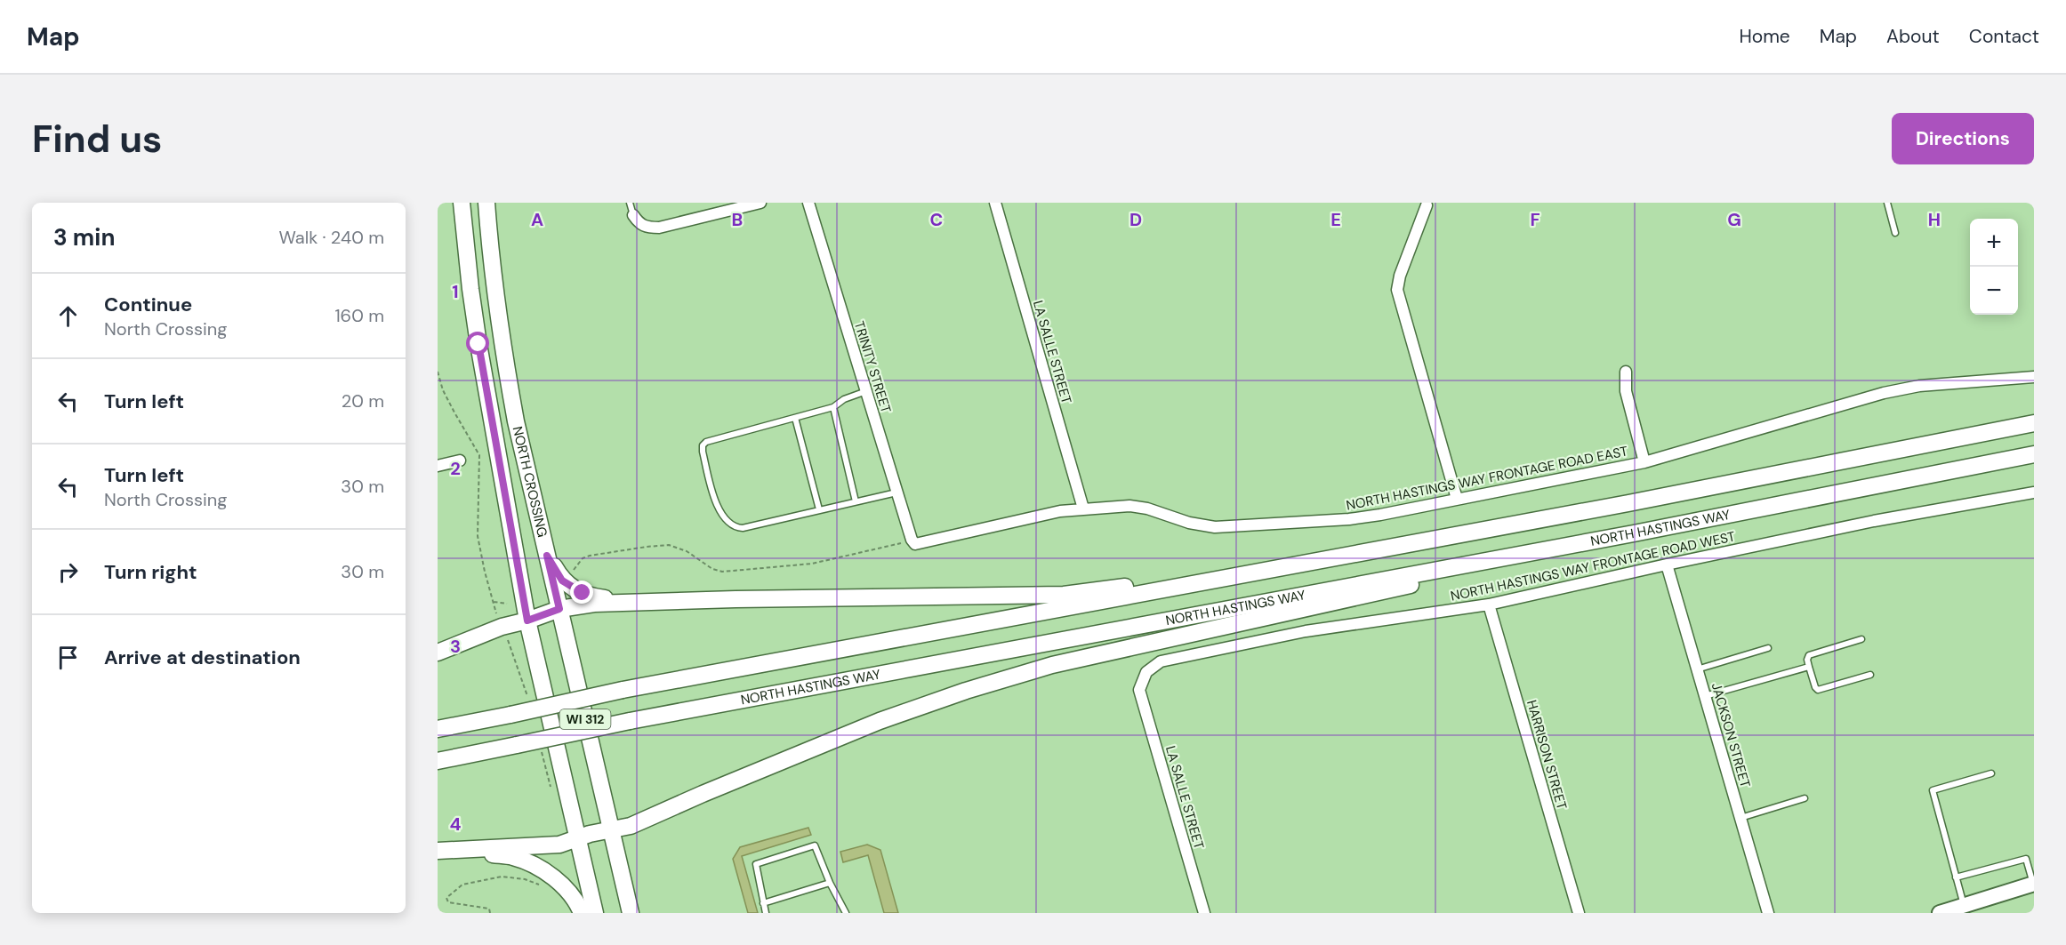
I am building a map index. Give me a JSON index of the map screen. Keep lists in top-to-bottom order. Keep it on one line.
{"streets":{"main road":["NORTH CROSSING","NORTH HASTINGS WAY","WI 312"],"street":["LA SALLE STREET","TRINITY STREET","NORTH HASTINGS WAY FRONTAGE ROAD EAST","NORTH HASTINGS WAY FRONTAGE ROAD WEST","JACKSON STREET","HARRISON STREET"]},"crossings":[["LA SALLE STREET","NORTH HASTINGS WAY FRONTAGE ROAD EAST"],["LA SALLE STREET","NORTH HASTINGS WAY FRONTAGE ROAD WEST"],["TRINITY STREET","NORTH HASTINGS WAY FRONTAGE ROAD EAST"],["NORTH HASTINGS WAY FRONTAGE ROAD WEST","JACKSON STREET"],["NORTH HASTINGS WAY FRONTAGE ROAD WEST","HARRISON STREET"]],"page":{"header":"Map","nav":["Home","Map","About","Contact"],"buttons":"Directions","title":"Find us","heading":["3 min","Walk · 240 m"],"map_buttons":["+","−"],"list":[["Continue","North Crossing","160 m"],["Turn left","20 m"],["Turn left","North Crossing","30 m"],["Turn right","30 m"],"Arrive at destination"]},"grid":{"columns":["A","B","C","D","E","F","G","H"],"rows":["1","2","3","4"]}}
